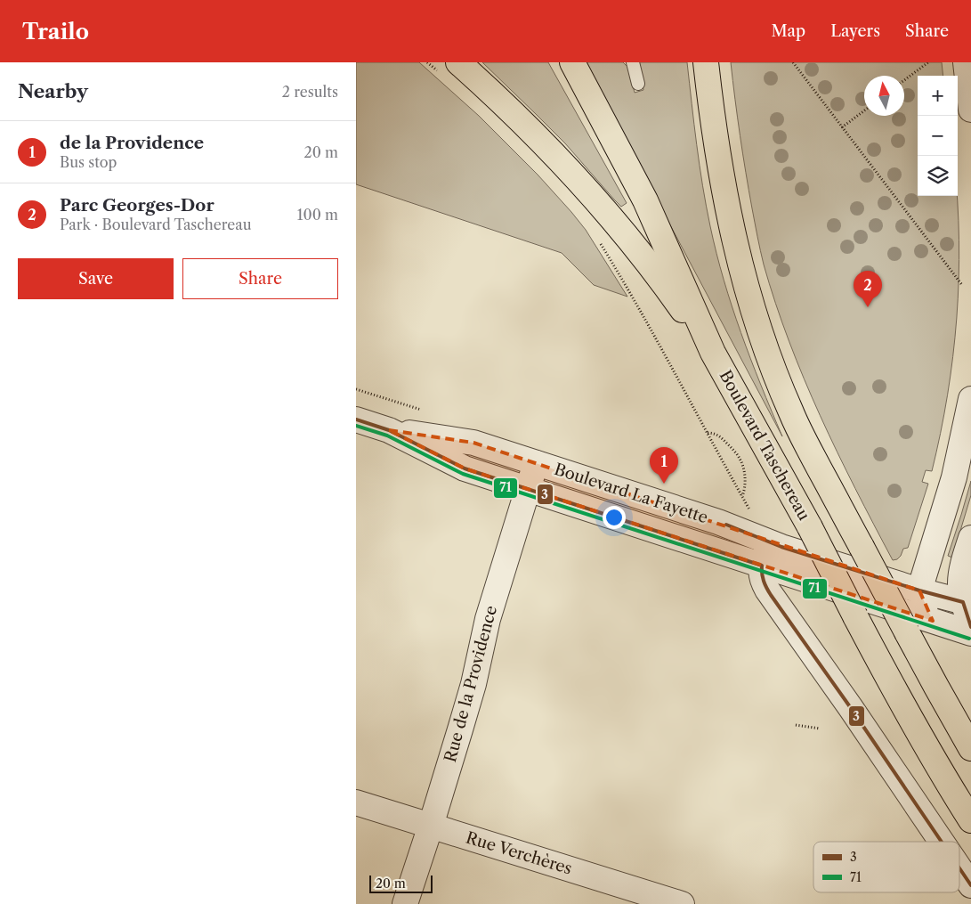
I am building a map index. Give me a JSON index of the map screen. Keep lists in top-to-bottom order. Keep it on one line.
{"streets":{"highway":["Boulevard Taschereau"],"street":["Boulevard La Fayette","Rue de la Providence","Rue Verchères"]},"crossings":[["Boulevard La Fayette","Rue de la Providence"],["Rue de la Providence","Rue Verchères"]],"lines":["transit line 3","transit line 71"],"legend":["3","71"],"scale_bar":"20 m","north":"top","page":{"header":"Trailo","nav":["Map","Layers","Share"],"heading":["Nearby","2 results"],"map_buttons":["+","−"],"list":[{"mark":"1","name":"de la Providence","note":"Bus stop","value":"20 m"},{"mark":"2","name":"Parc Georges-Dor","note":"Park · Boulevard Taschereau","value":"100 m"}],"buttons":["Save","Share"],"pins":["2","1"],"scale":"20 m"}}
